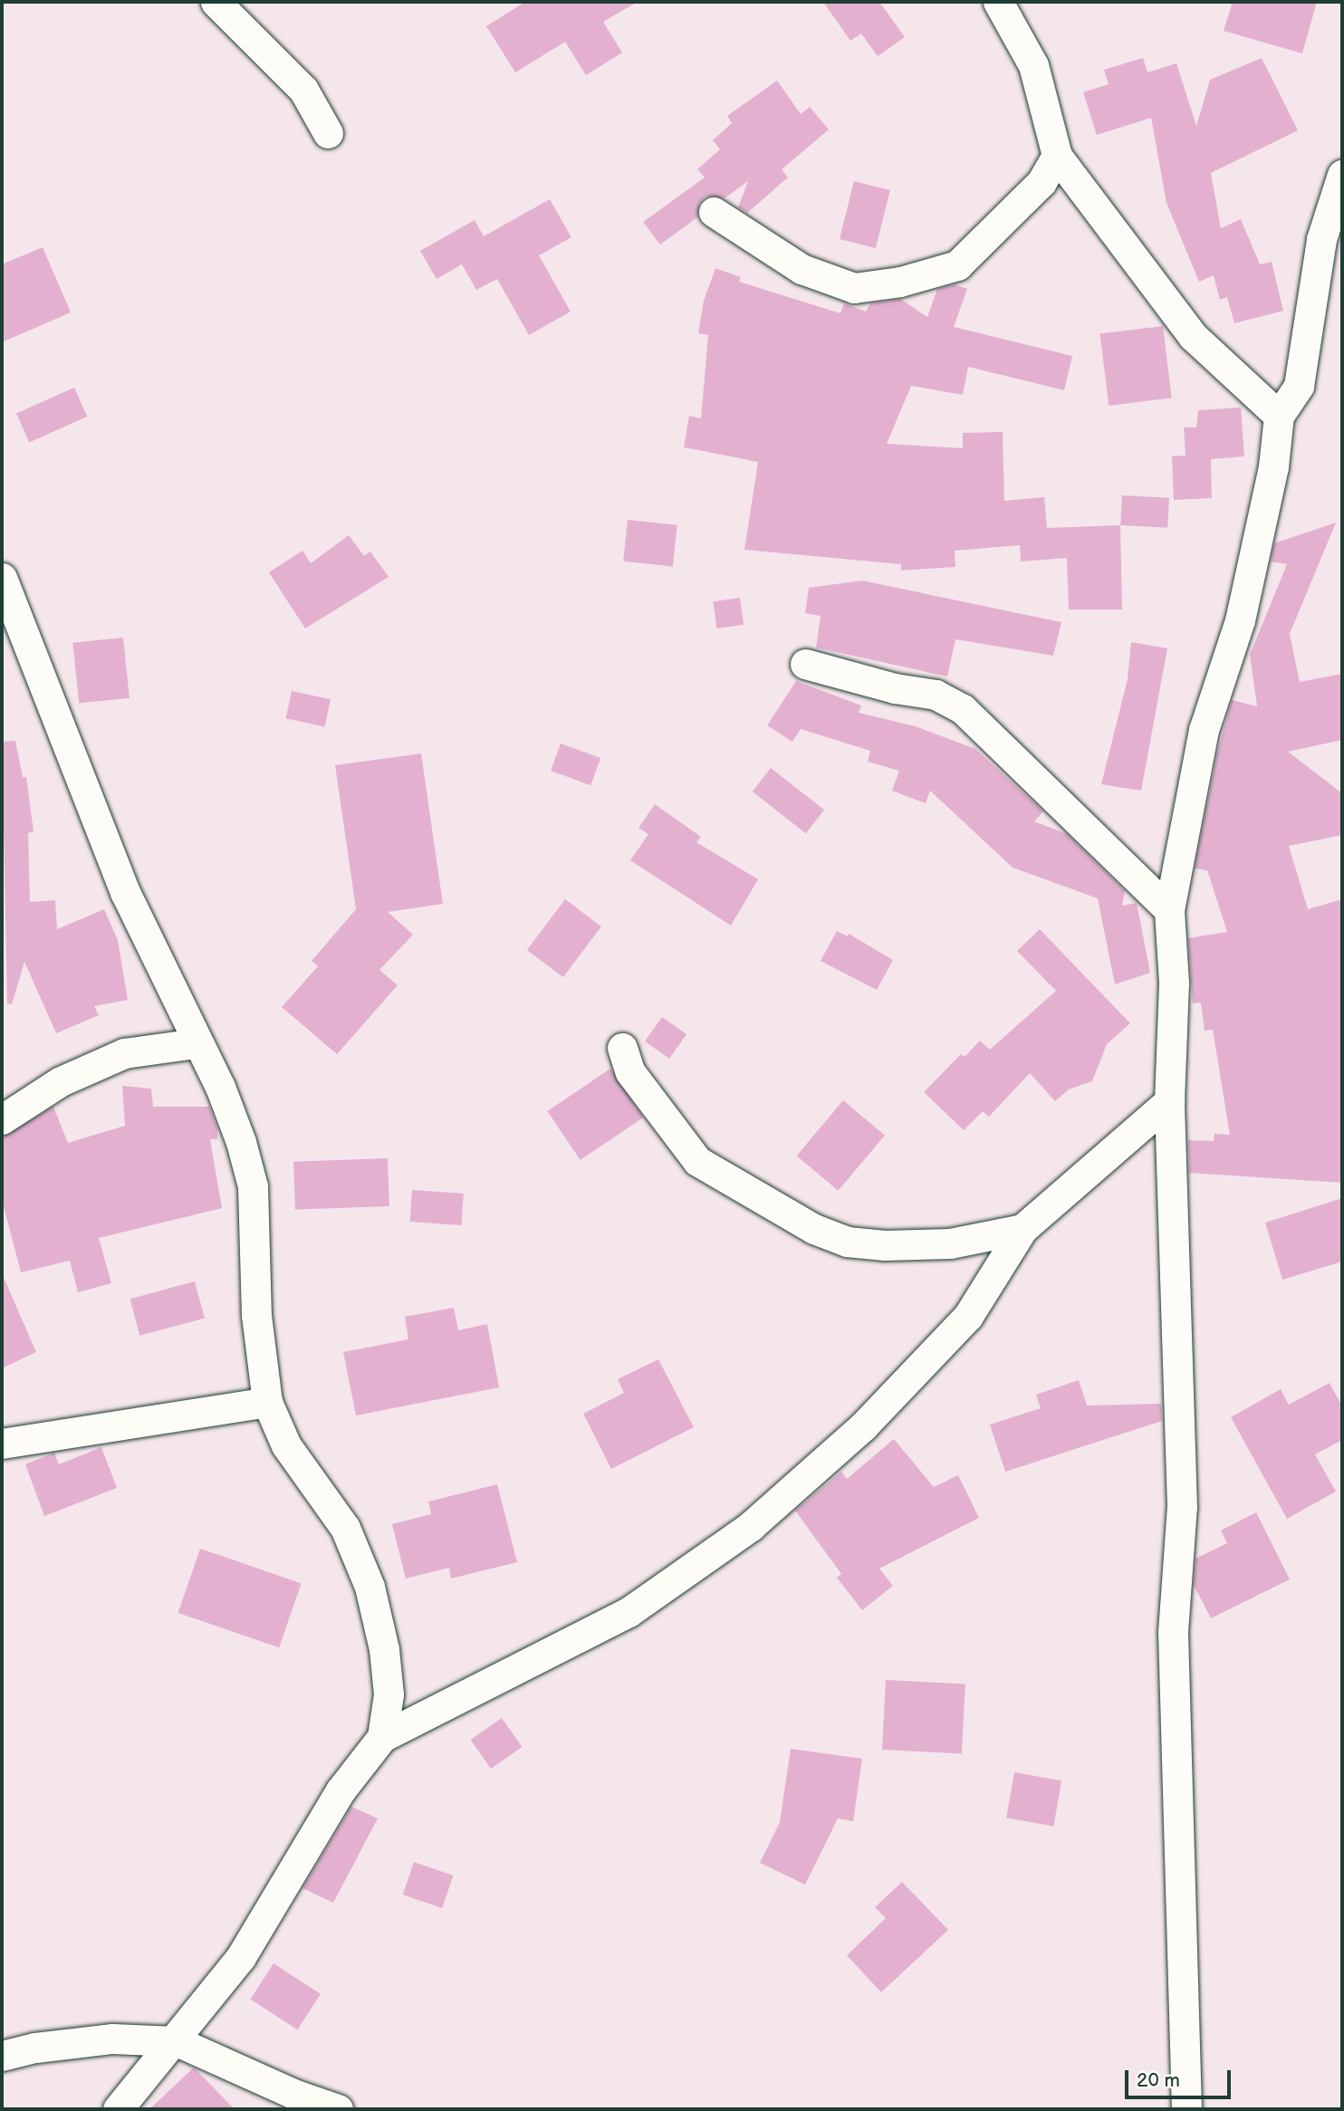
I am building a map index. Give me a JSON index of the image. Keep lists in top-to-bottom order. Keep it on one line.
{"scale_bar":"20 m"}
